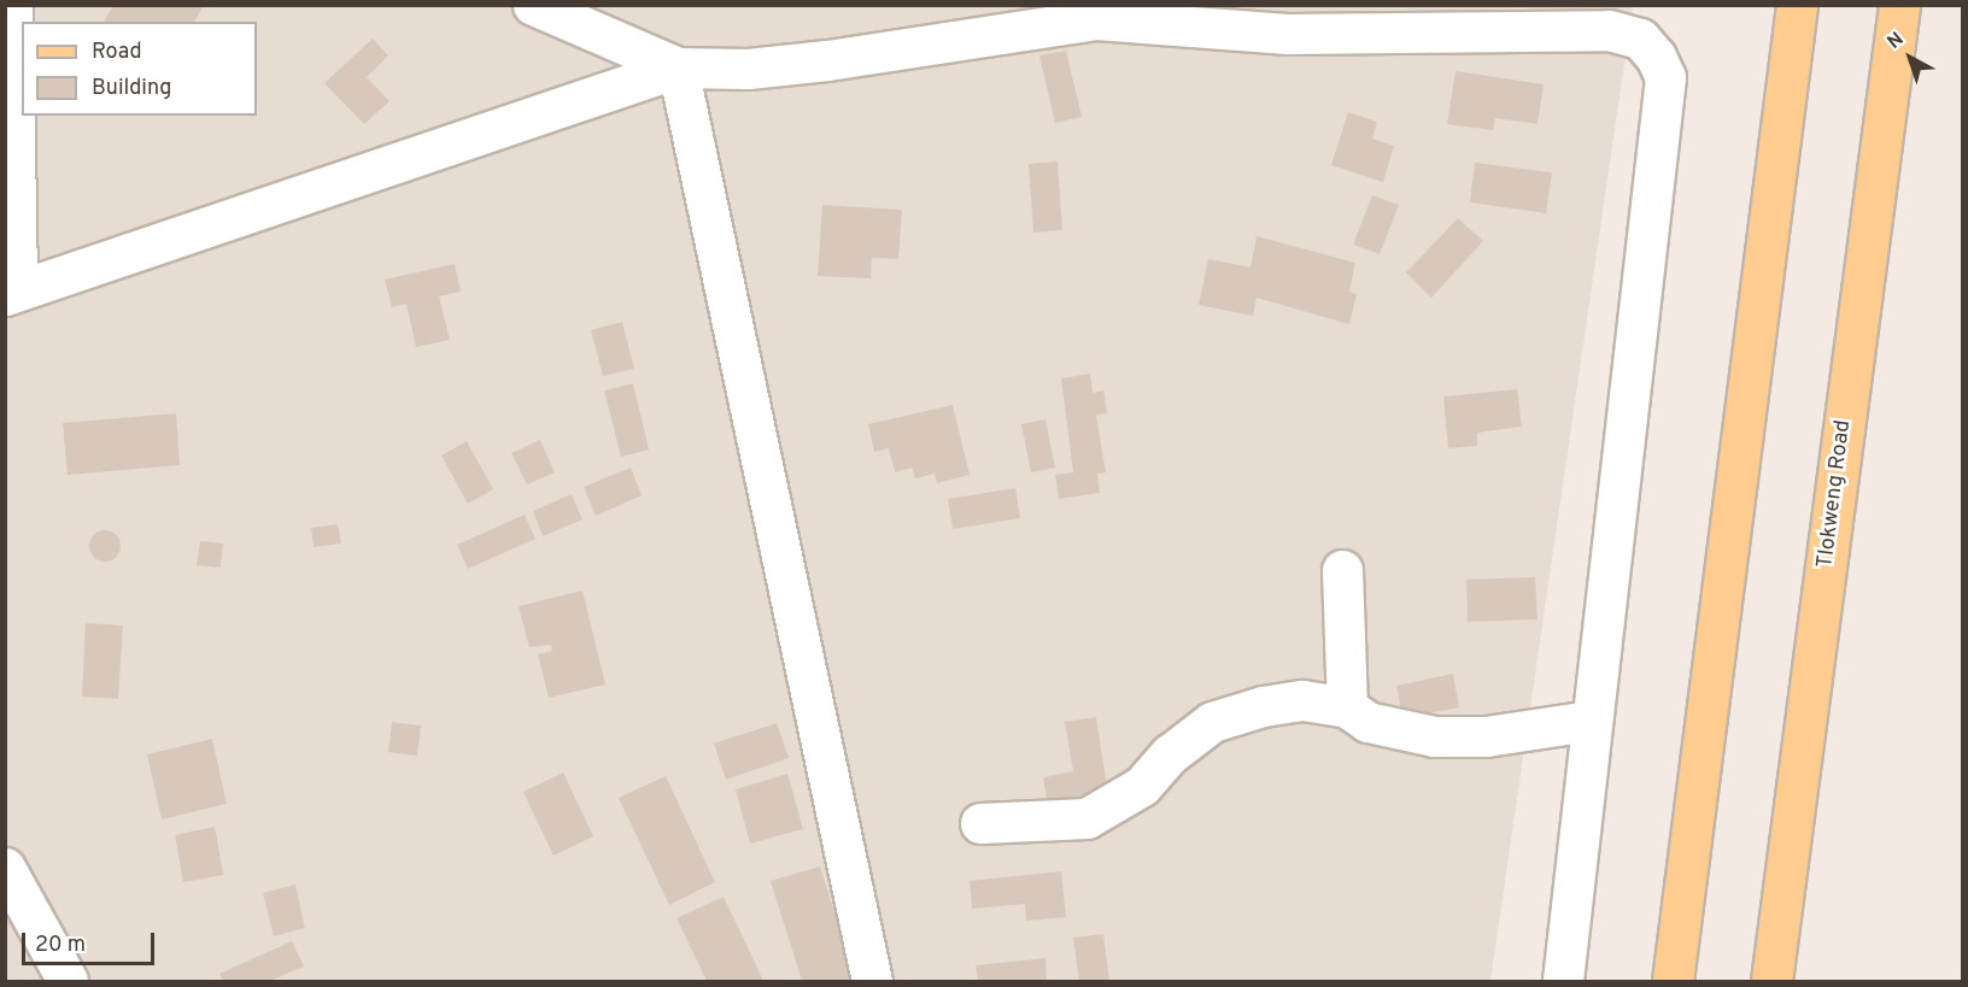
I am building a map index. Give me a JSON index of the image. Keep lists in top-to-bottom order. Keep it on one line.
{"streets":{"main road":["Tlokweng Road"]},"legend":["Road","Building"],"scale_bar":"20 m","north":"top left"}
